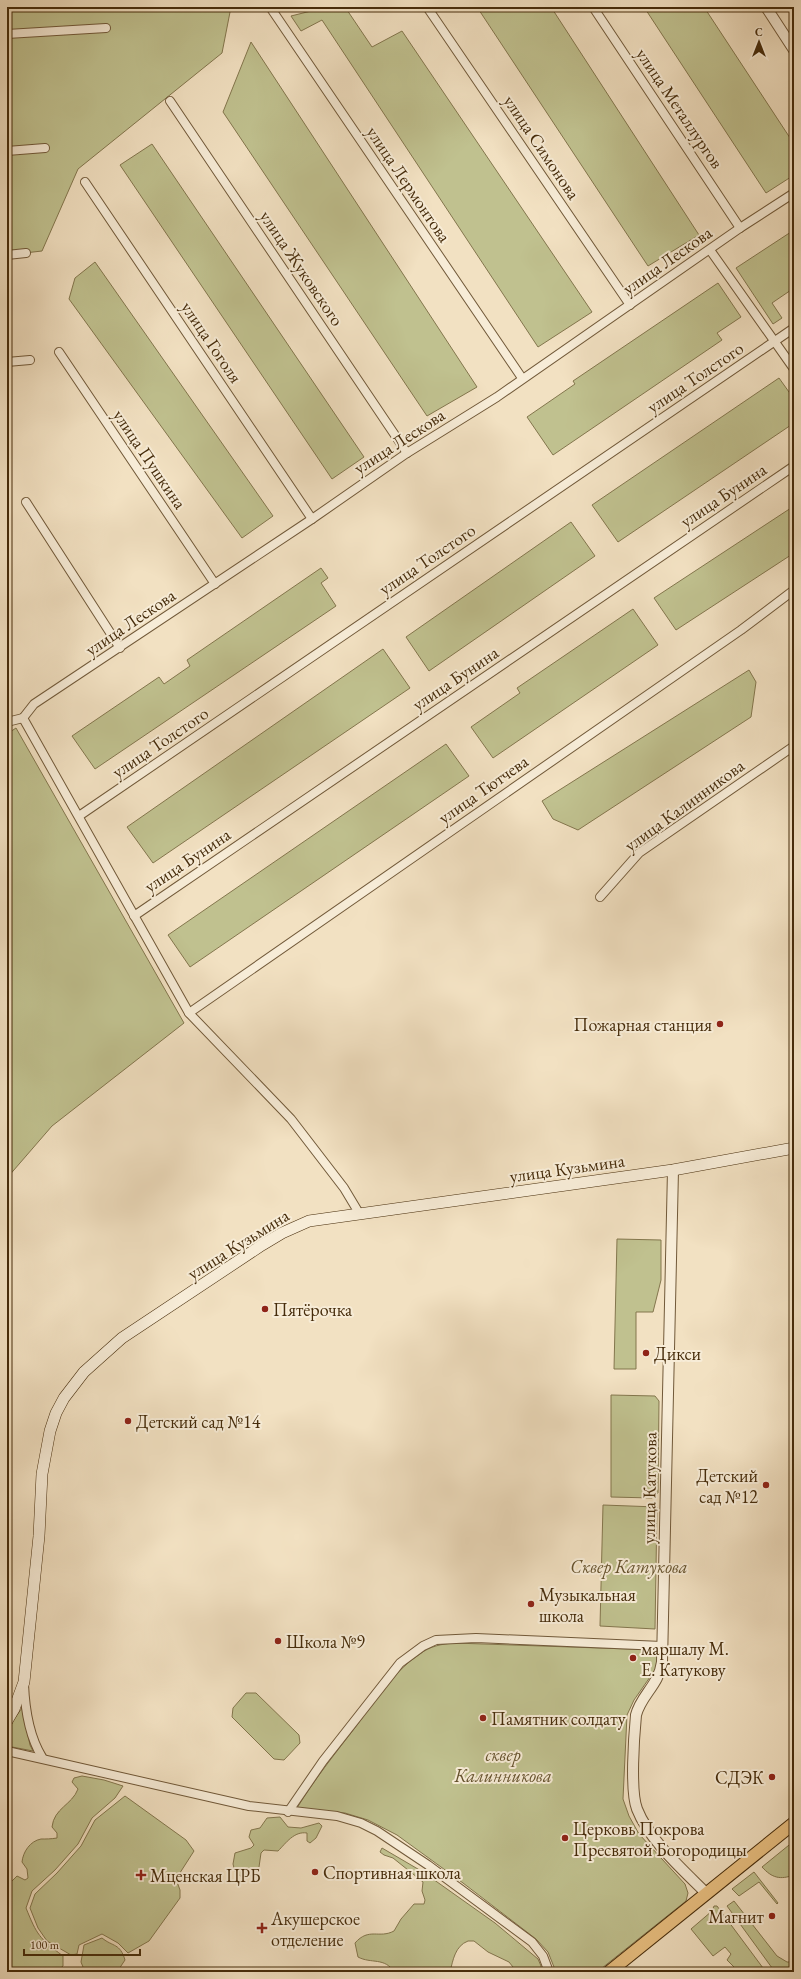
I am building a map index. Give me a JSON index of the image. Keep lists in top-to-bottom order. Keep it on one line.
{"streets":{"main road":["улица Кузьмина"],"street":["улица Металлургов","улица Симонова","улица Лермонтова","улица Лескова","улица Жуковского","улица Гоголя","улица Толстого","улица Пушкина","улица Бунина","улица Тютчева","улица Калинникова","улица Катукова"]},"crossings":[["улица Металлургов","улица Лескова"],["улица Симонова","улица Лескова"],["улица Лермонтова","улица Лескова"],["улица Лескова","улица Жуковского"],["улица Лескова","улица Гоголя"],["улица Лескова","улица Пушкина"],["улица Кузьмина","улица Катукова"]],"parks":["Сквер Катукова","сквер Калинникова"],"places":{"other":["Пожарная станция","Пятёрочка","Дикси","Детский сад №14","Детский сад №12","Музыкальная школа","Школа №9","маршалу М. Е. Катукову","Памятник солдату","СДЭК","Церковь Покрова Пресвятой Богородицы","Спортивная школа","Магнит"],"health":["Мценская ЦРБ","Акушерское отделение"]},"scale_bar":"100 m","north":"top"}
